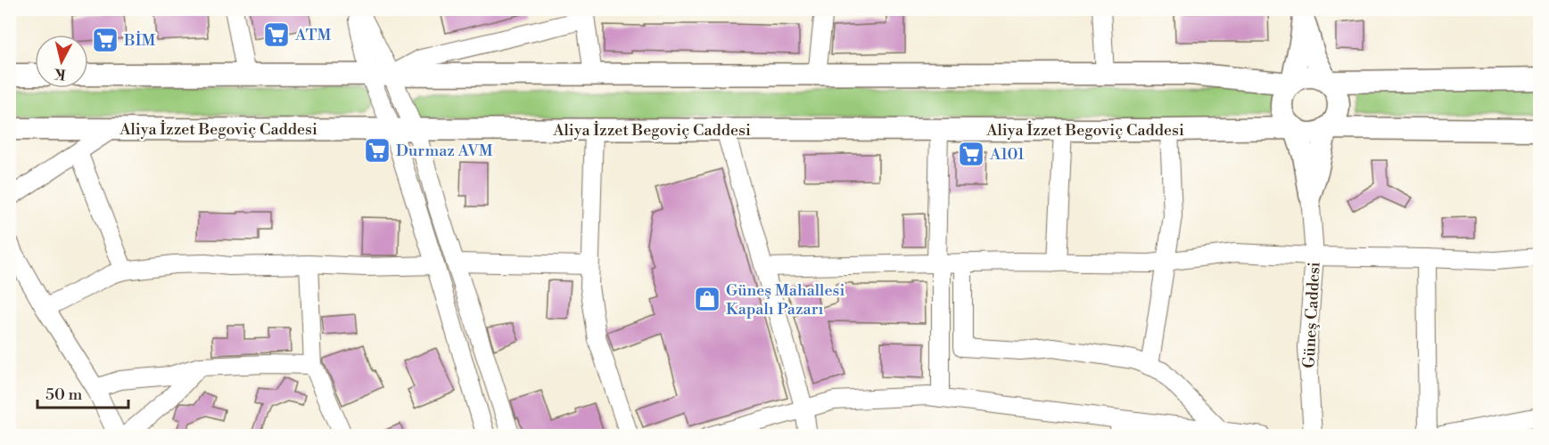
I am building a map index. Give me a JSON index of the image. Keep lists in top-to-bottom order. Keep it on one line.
{"streets":{"main road":["Aliya İzzet Begoviç Caddesi"],"street":["Güneş Caddesi"]},"places":{"supermarket":["ATM","BİM","Durmaz AVM","A101"],"shop":["Güneş Mahallesi Kapalı Pazarı"]},"scale_bar":"50 m","north":"bottom"}
